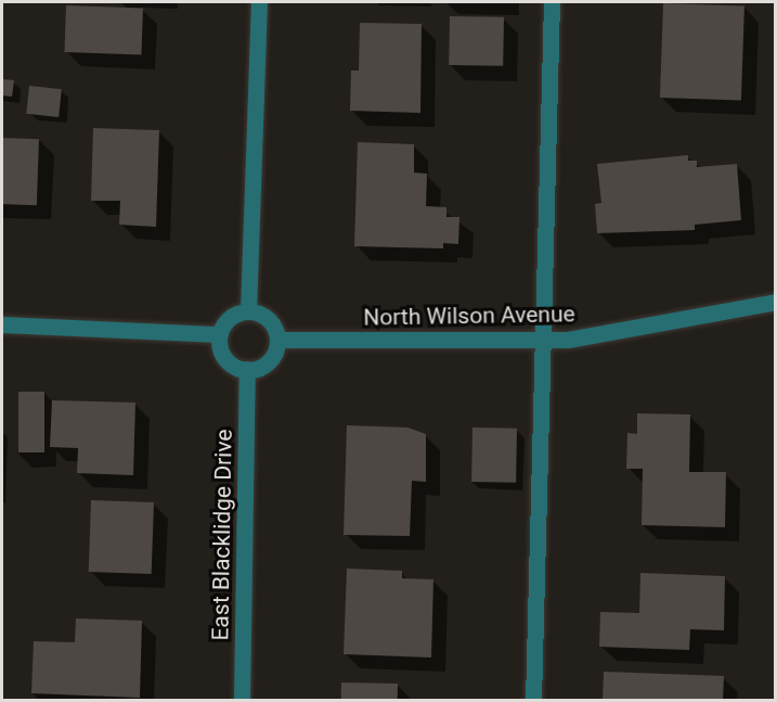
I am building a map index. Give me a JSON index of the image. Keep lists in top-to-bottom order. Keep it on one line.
{"streets":{"street":["North Wilson Avenue","East Blacklidge Drive"]},"crossings":[["North Wilson Avenue","East Blacklidge Drive"]]}
